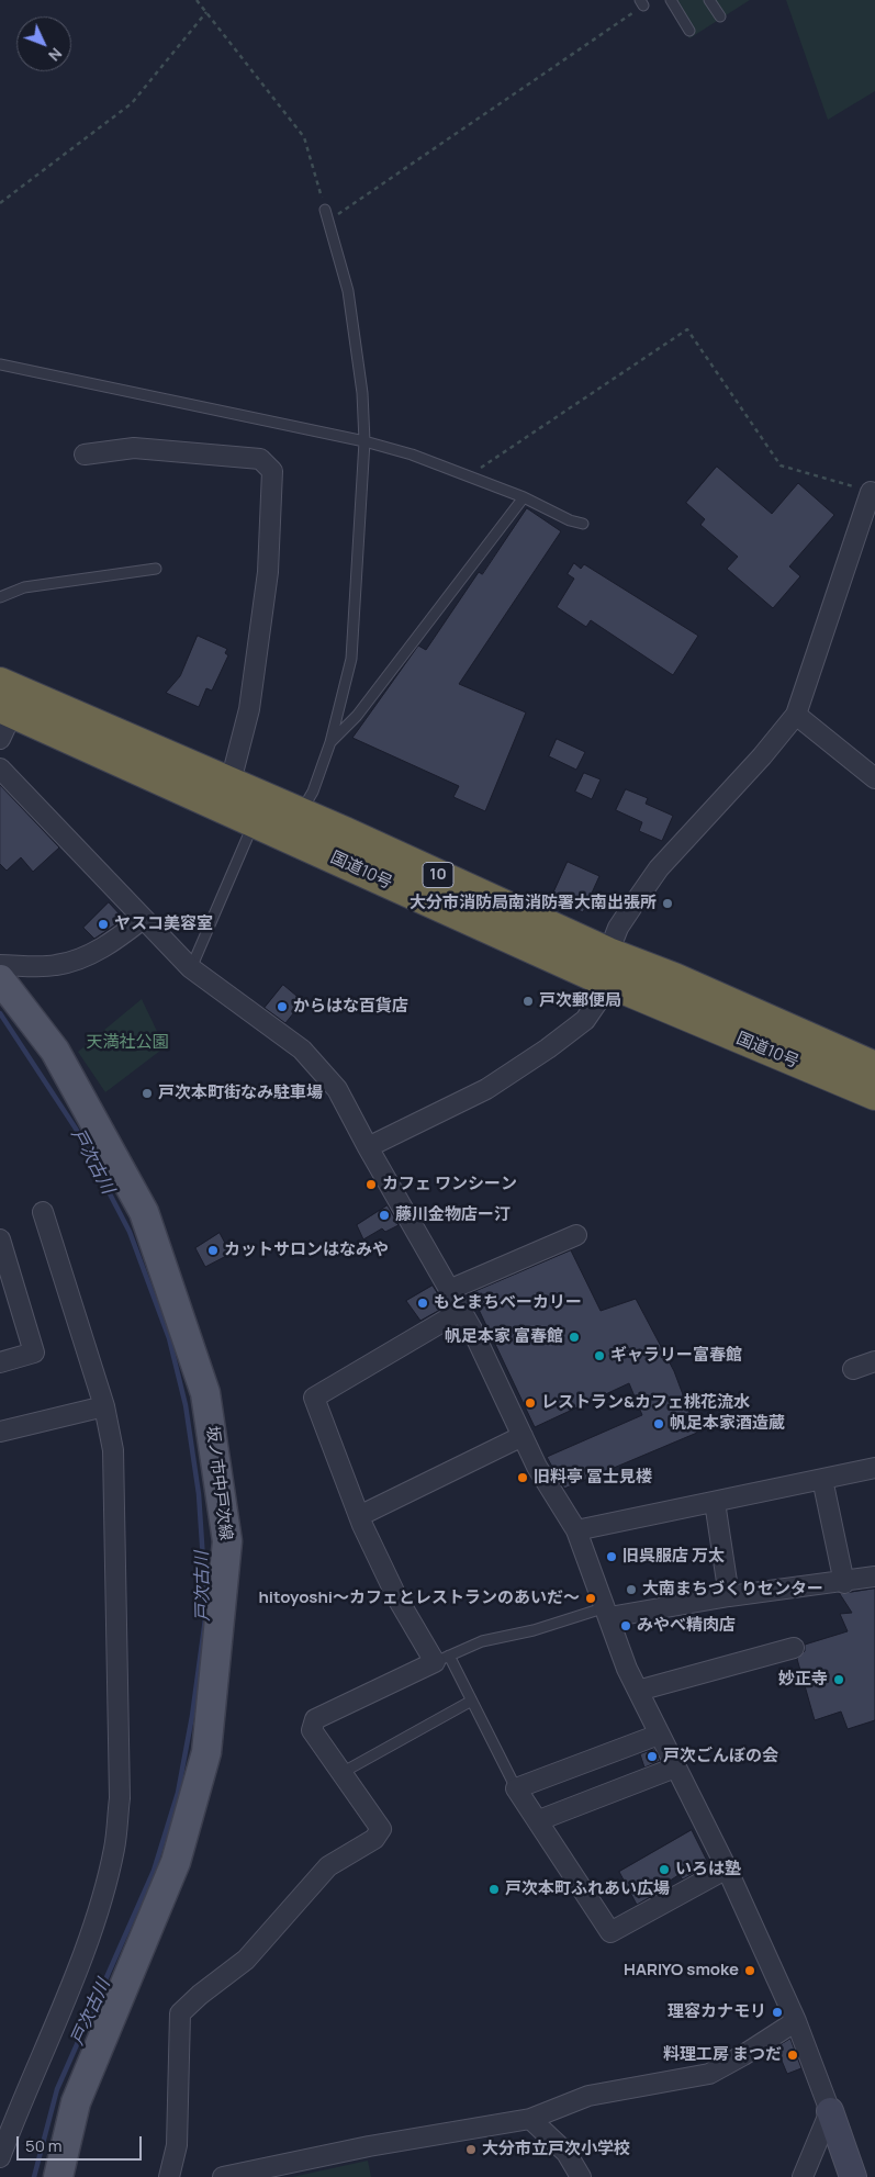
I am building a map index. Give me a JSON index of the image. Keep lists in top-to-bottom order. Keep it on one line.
{"streets":{"highway":["国道10号","10"],"main road":["坂ノ市中戸次線"]},"water":["戸次古川"],"parks":["天満社公園"],"places":["大分市消防局南消防署大南出張所","ヤスコ美容室","戸次郵便局","からはな百貨店","戸次本町街なみ駐車場","カフェ ワンシーン","藤川金物店ー汀","カットサロンはなみや","もとまちベーカリー","帆足本家 富春館","ギャラリー富春館","レストラン&カフェ桃花流水","帆足本家酒造蔵","旧料亭 冨士見楼","旧呉服店 万太","大南まちづくりセンター","hitoyoshi～カフェとレストランのあいだ～","みやべ精肉店","妙正寺","戸次ごんぼの会","いろは塾","戸次本町ふれあい広場","HARIYO smoke","理容カナモリ","料理工房 まつだ","大分市立戸次小学校"],"scale_bar":"50 m","north":"bottom right"}
